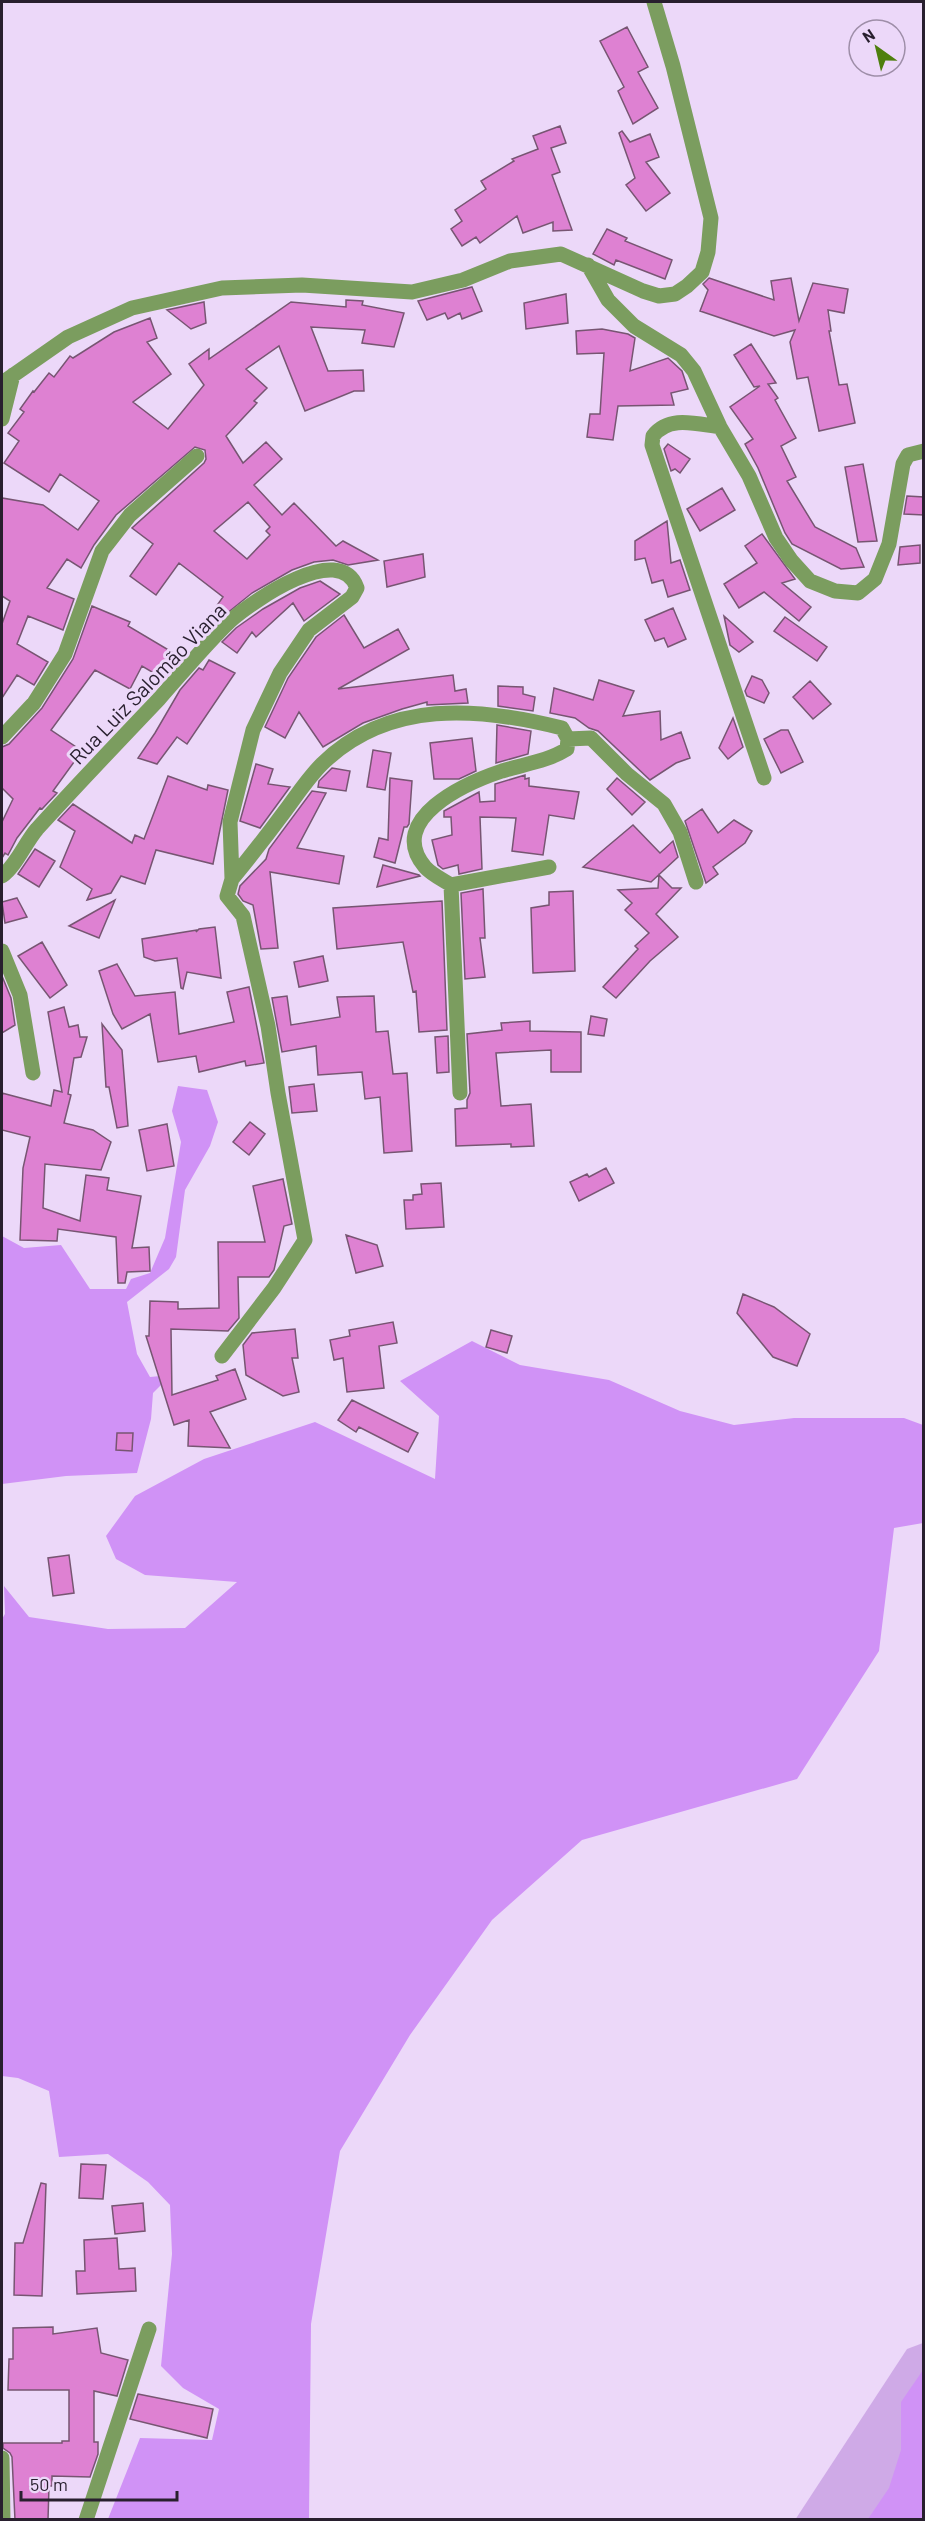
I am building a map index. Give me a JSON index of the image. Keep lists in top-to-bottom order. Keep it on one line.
{"streets":{"street":["Rua Luiz Salomão Viana"]},"scale_bar":"50 m","north":"top left"}
